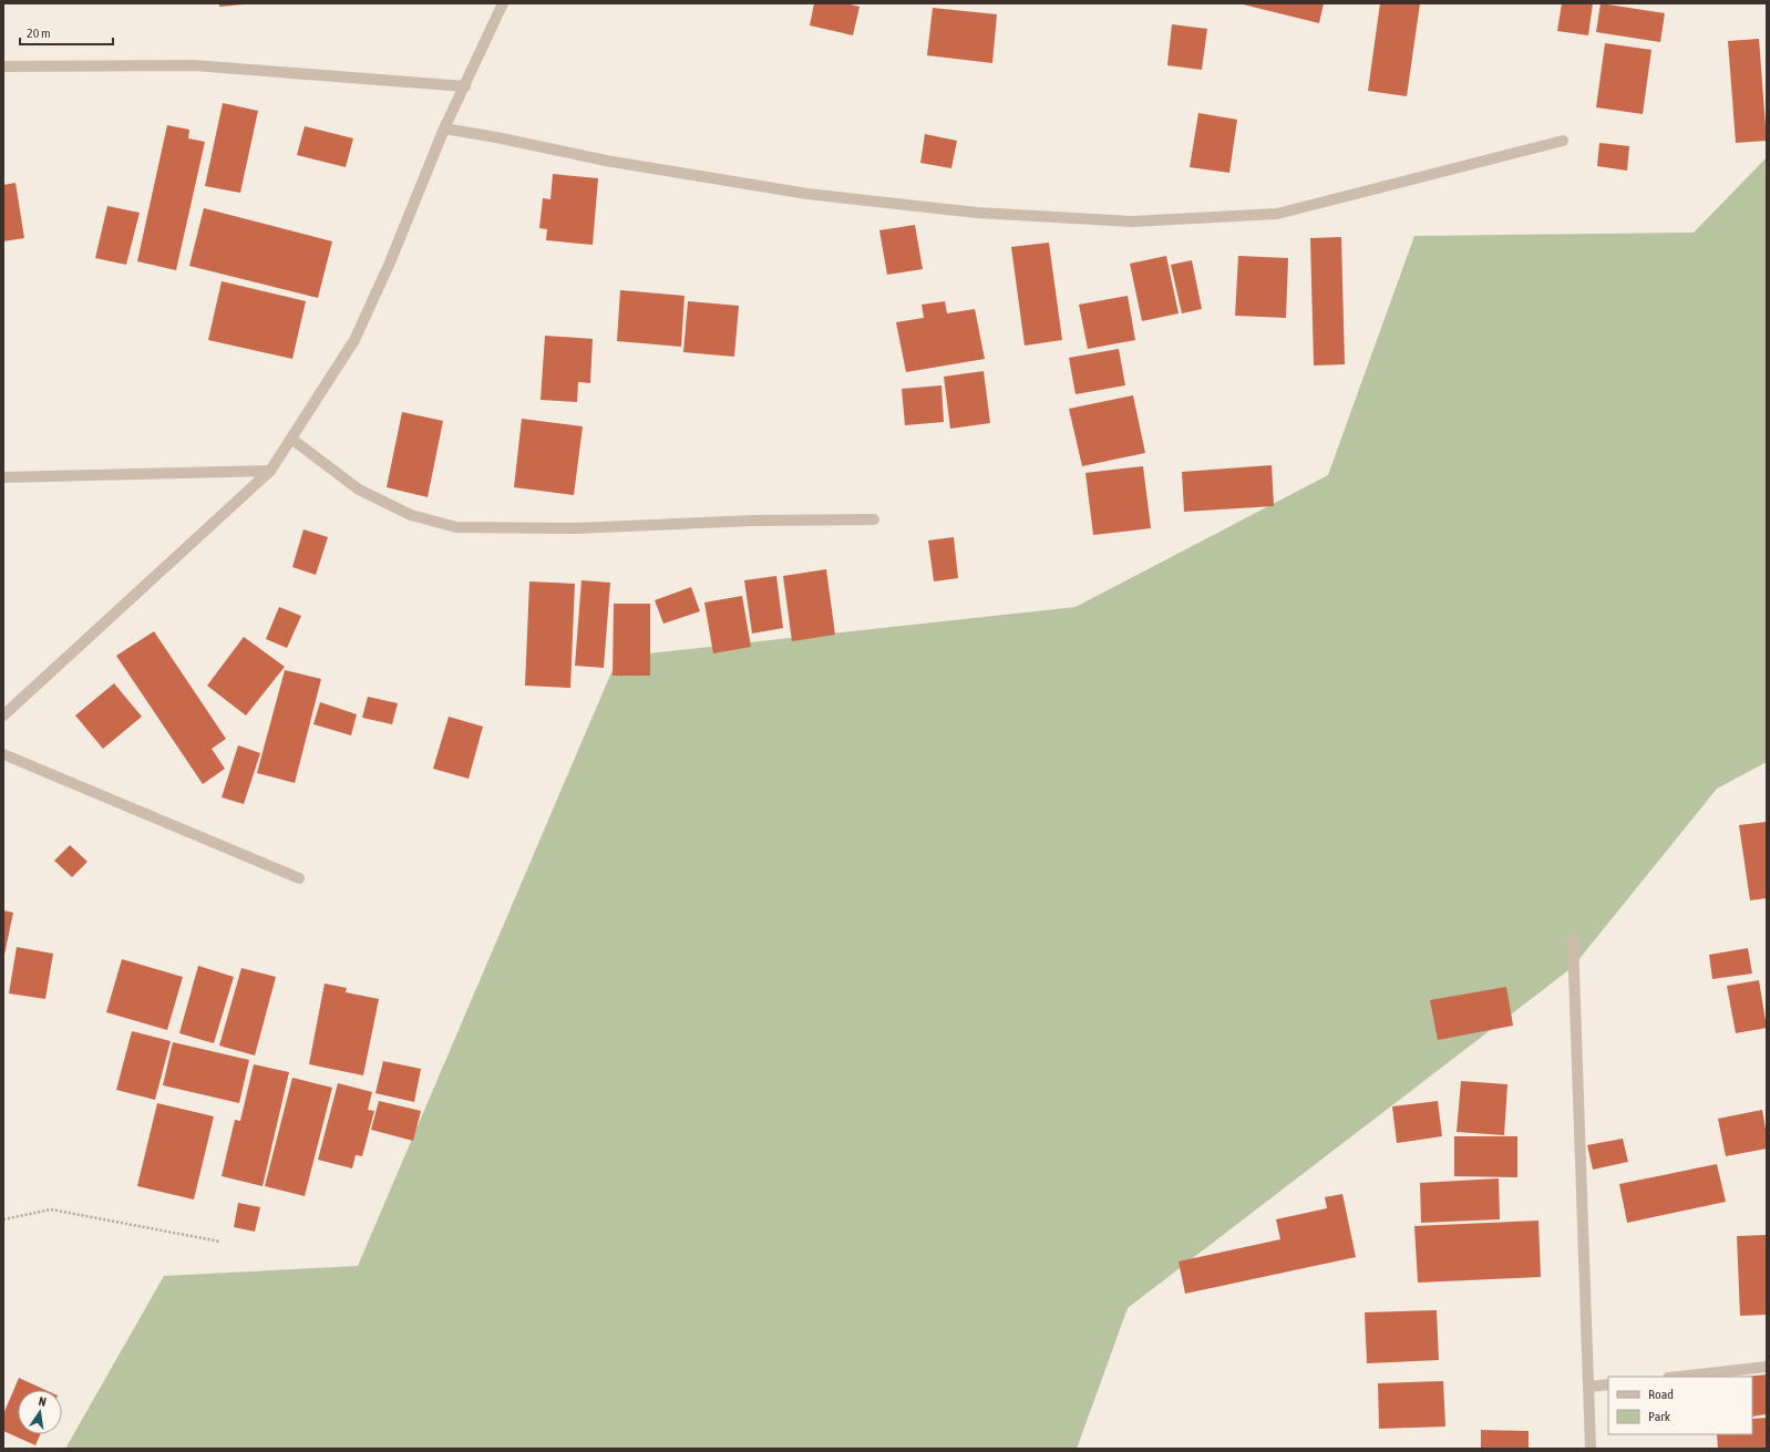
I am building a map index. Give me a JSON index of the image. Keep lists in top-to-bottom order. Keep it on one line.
{"legend":["Road","Park"],"scale_bar":"20 m","north":"top"}
